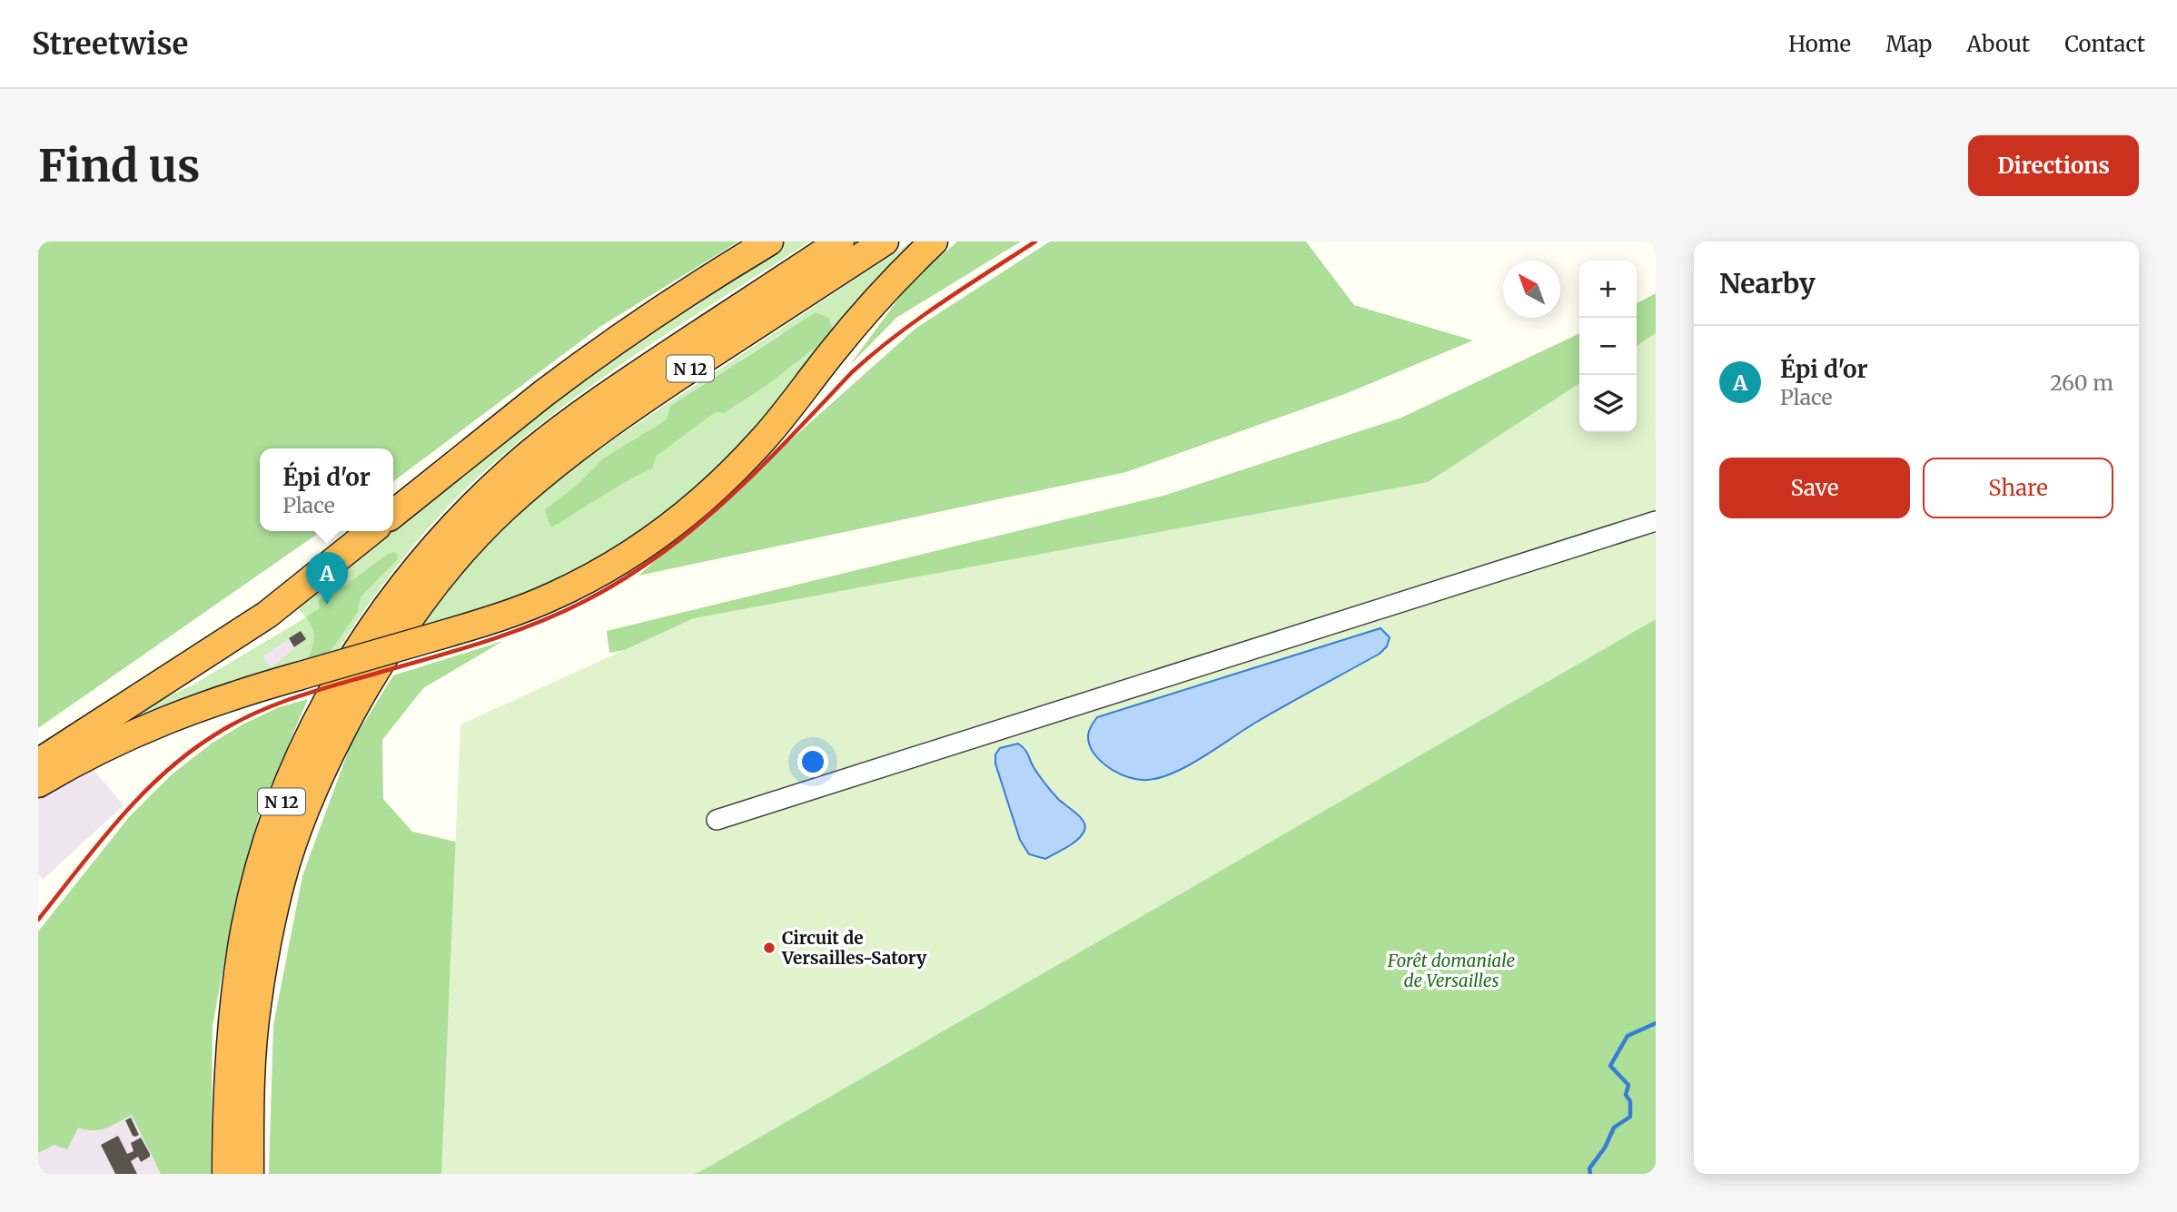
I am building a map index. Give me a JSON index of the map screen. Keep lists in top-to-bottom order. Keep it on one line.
{"streets":{"highway":["N 12"]},"parks":["Forêt domaniale de Versailles"],"places":["Circuit de Versailles-Satory"],"north":"top left","page":{"header":"Streetwise","nav":["Home","Map","About","Contact"],"buttons":["Directions",["Save","Share"]],"title":"Find us","heading":"Nearby","map_buttons":["+","−"],"list":[{"mark":"A","name":"Épi d'or","note":"Place","value":"260 m"}],"popup":["Épi d'or","Place"],"pins":"A"}}
